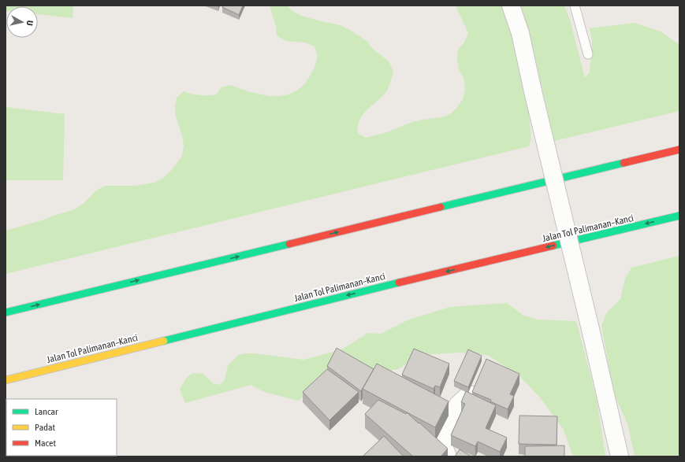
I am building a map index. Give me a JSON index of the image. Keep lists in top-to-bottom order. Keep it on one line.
{"streets":{"highway":["Jalan Tol Palimanan–Kanci"]},"legend":["Lancar","Padat","Macet"],"north":"right"}
